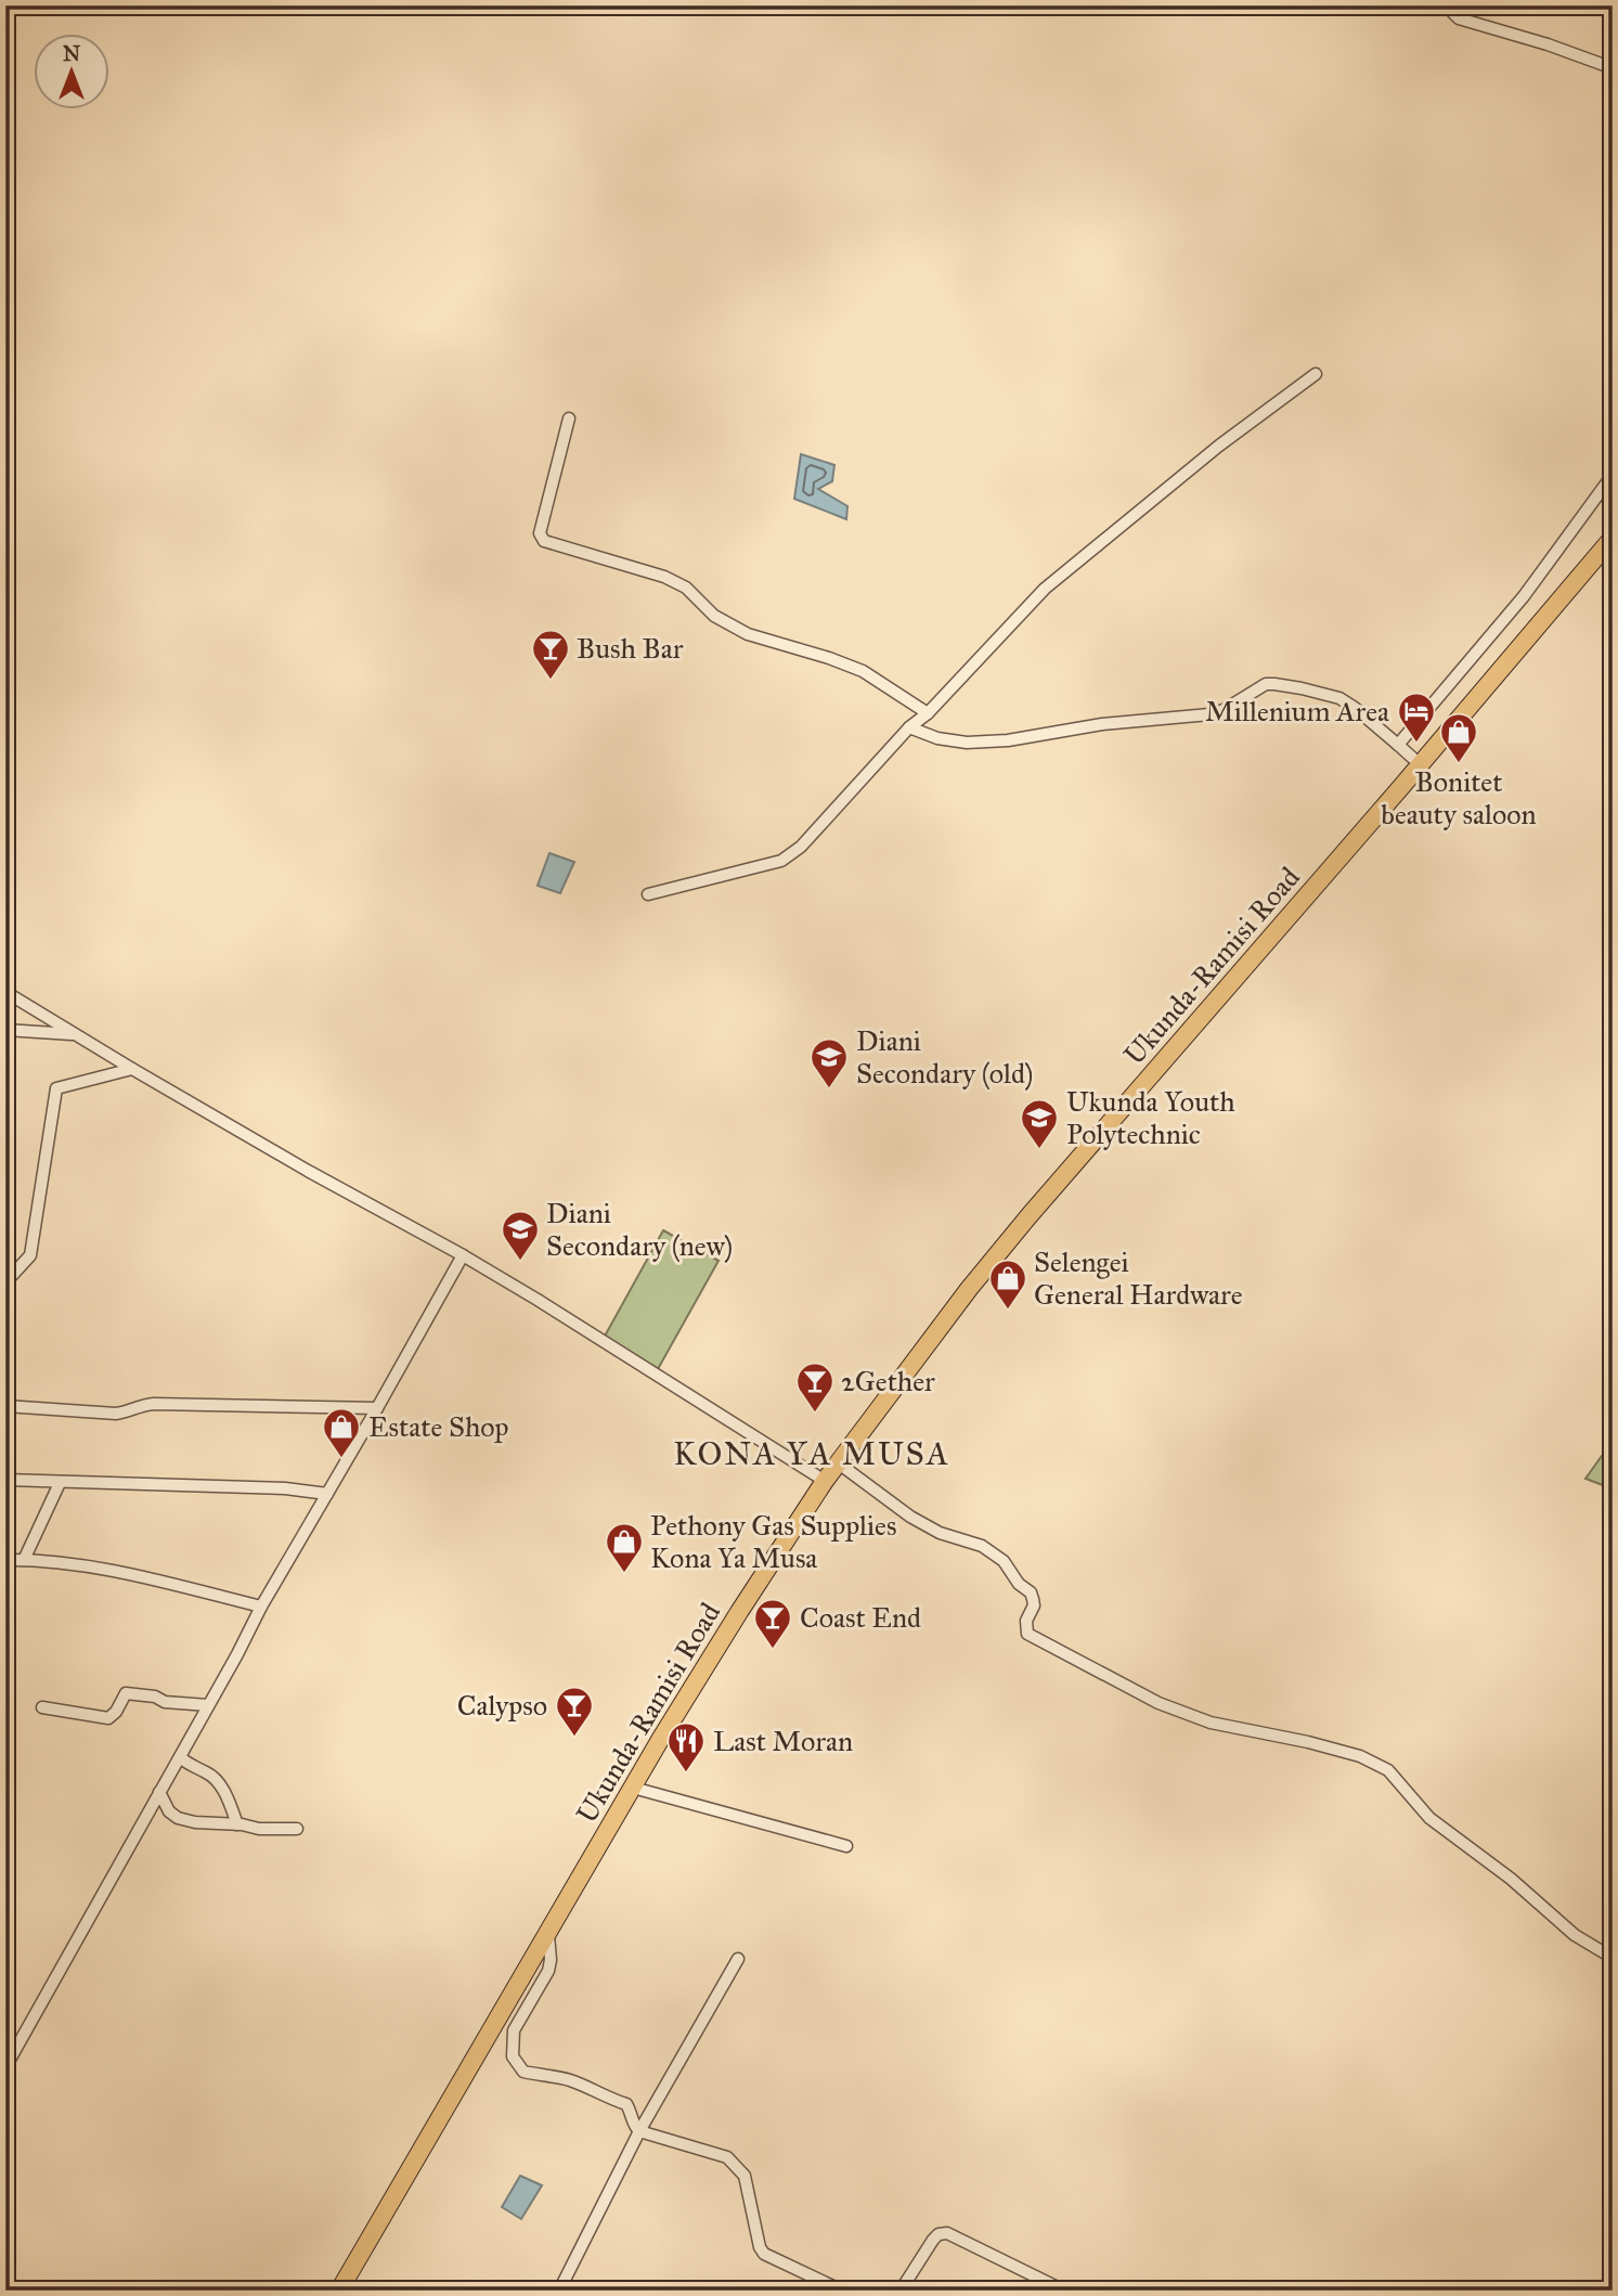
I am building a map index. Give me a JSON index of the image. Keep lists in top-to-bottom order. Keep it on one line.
{"streets":{"highway":["Ukunda-Ramisi Road"]},"districts":["KONA YA MUSA"],"places":{"bar":["Bush Bar","2Gether","Coast End","Calypso"],"hotel":["Millenium Area"],"shop":["Bonitet beauty saloon","Selengei General Hardware","Estate Shop","Pethony Gas Supplies Kona Ya Musa"],"school or university":["Diani Secondary (old)","Ukunda Youth Polytechnic","Diani Secondary (new)"],"restaurant":["Last Moran"]},"north":"top"}
